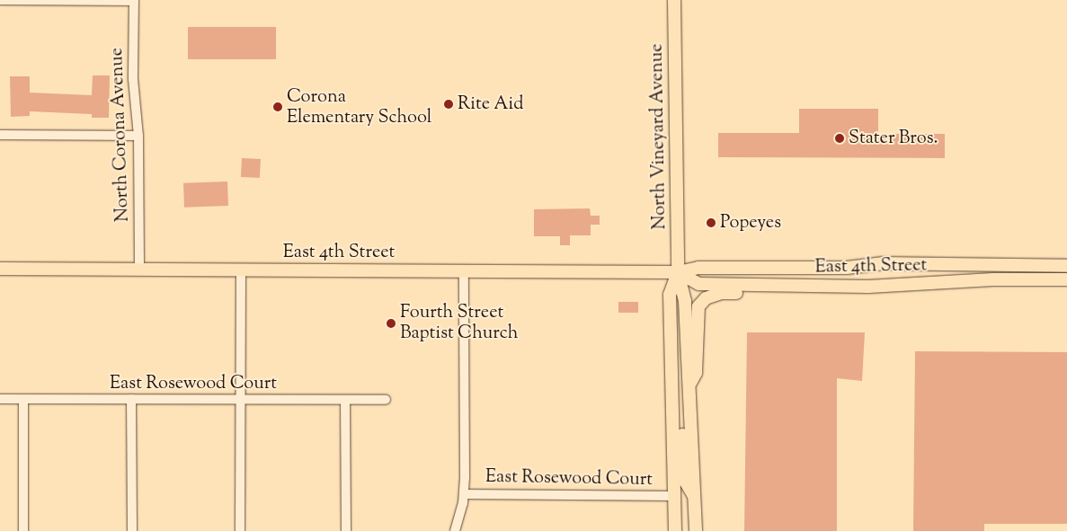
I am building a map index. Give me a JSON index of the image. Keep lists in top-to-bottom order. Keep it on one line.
{"streets":{"main road":["North Vineyard Avenue","East 4th Street"],"street":["North Corona Avenue","East Rosewood Court"]},"crossings":[["North Corona Avenue","East 4th Street"],["North Vineyard Avenue","East 4th Street"],["North Vineyard Avenue","East Rosewood Court"]],"places":["Rite Aid","Corona Elementary School","Stater Bros.","Popeyes","Fourth Street Baptist Church"]}
